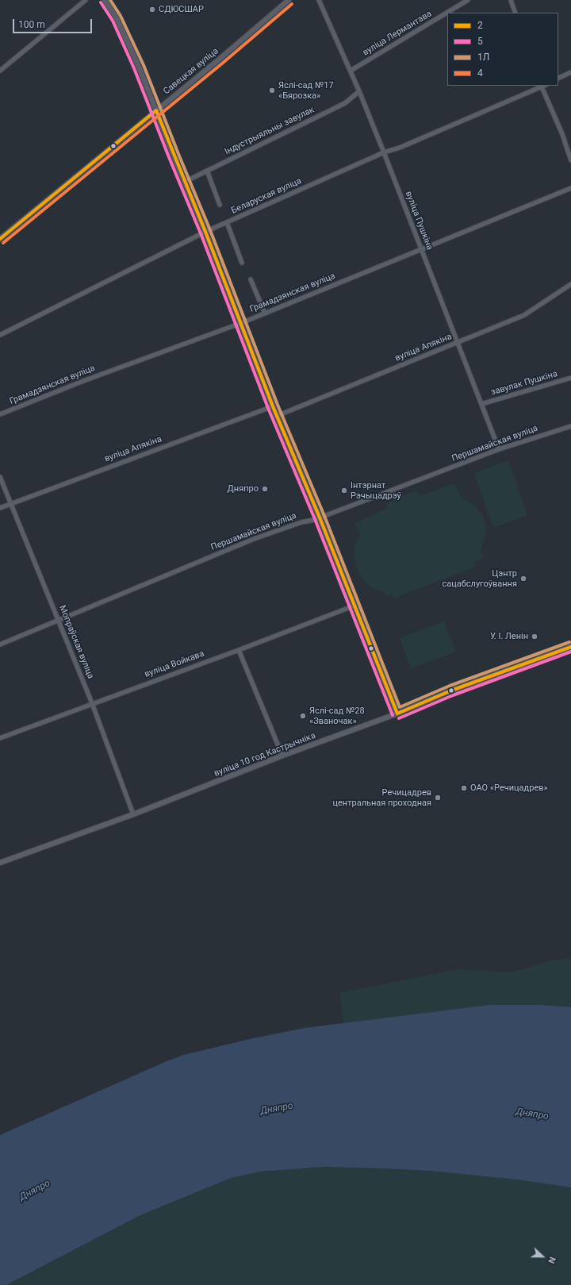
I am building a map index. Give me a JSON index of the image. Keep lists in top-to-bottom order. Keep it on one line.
{"streets":{"street":["вуліца Лермантава","Савецкая вуліца","Індустрыяльны завулак","Беларуская вуліца","вуліца Пушкіна","Грамадзянская вуліца","вуліца Апякіна","завулак Пушкіна","Першамайская вуліца","Мопраўская вуліца","вуліца Войкава","вуліца 10 год Кастрычніка"]},"crossings":[["вуліца Лермантава","вуліца Пушкіна"],["Індустрыяльны завулак","вуліца Пушкіна"],["Беларуская вуліца","вуліца Пушкіна"],["вуліца Пушкіна","Грамадзянская вуліца"],["вуліца Пушкіна","вуліца Апякіна"],["вуліца Пушкіна","завулак Пушкіна"],["вуліца Пушкіна","Першамайская вуліца"],["вуліца Апякіна","Мопраўская вуліца"],["Першамайская вуліца","Мопраўская вуліца"],["Мопраўская вуліца","вуліца Войкава"],["Мопраўская вуліца","вуліца 10 год Кастрычніка"]],"water":["Дняпро"],"places":["СДЮСШАР","Яслі-сад №17 «Бярозка»","Дняпро","Інтэрнат Рэчыцадрэў","Цэнтр сацабслугоўвання","У. І. Ленін","Яслі-сад №28 «Званочак»","ОАО «Речицадрев»","Речицадрев центральная проходная"],"lines":["transit line 1Л","transit line 5","transit line 4","transit line 2"],"legend":["2","5","1Л","4"],"scale_bar":"100 m","north":"right"}
